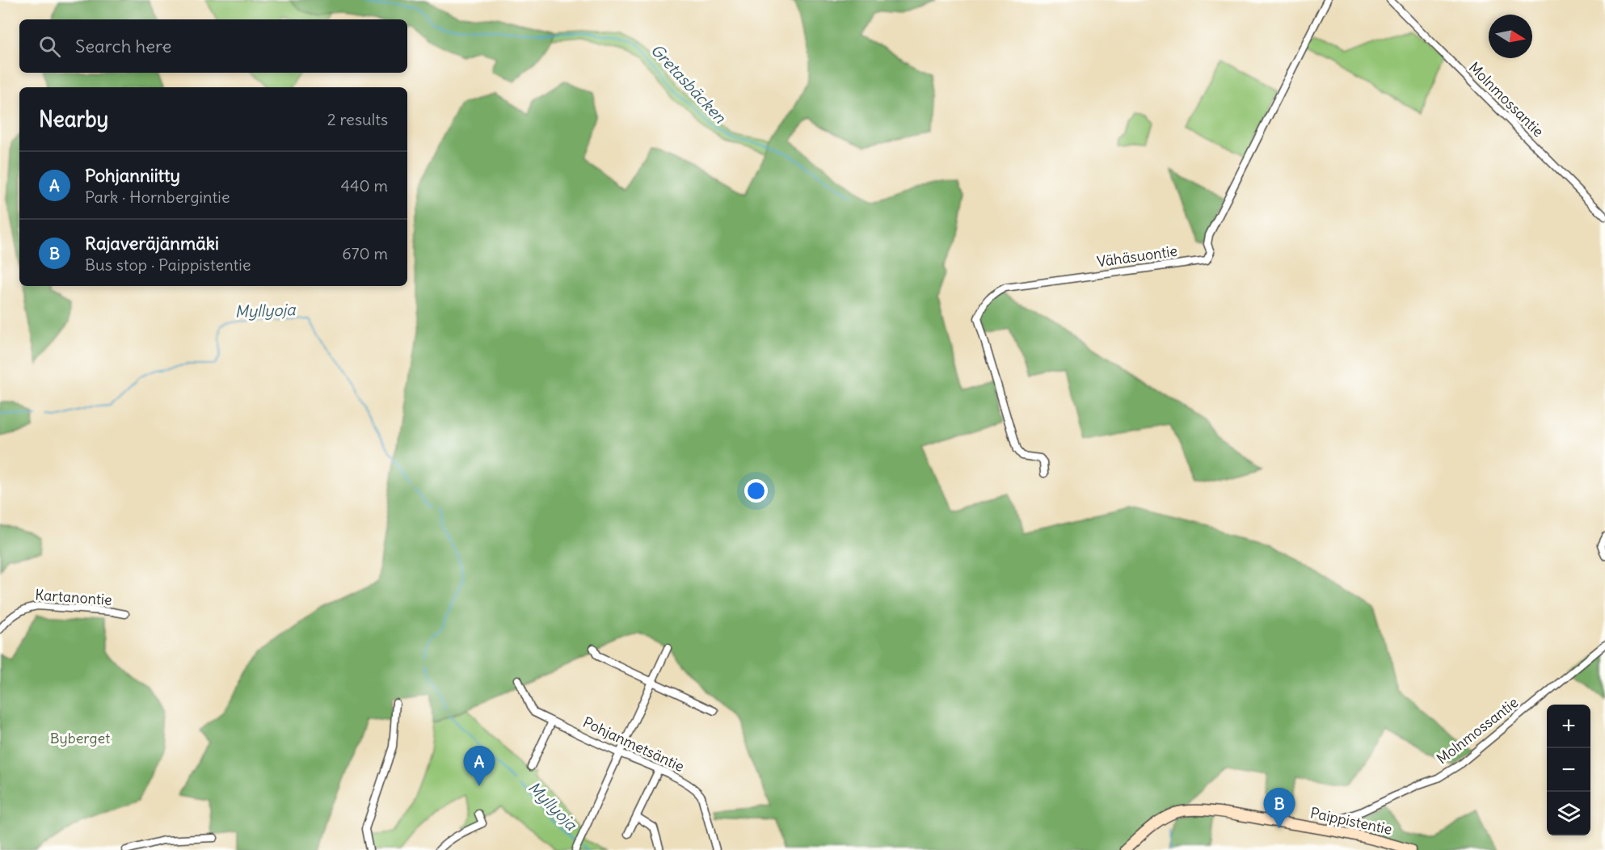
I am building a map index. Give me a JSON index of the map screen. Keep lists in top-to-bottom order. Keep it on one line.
{"streets":{"street":["Molnmossantie","Vähäsuontie","Kartanontie","Pohjanmetsäntie","Paippistentie"]},"crossings":[["Molnmossantie","Paippistentie"]],"water":["Gretasbäcken","Myllyoja"],"parks":["Byberget"],"north":"right","page":{"search":"Search here","heading":["Nearby","2 results"],"list":[{"mark":"A","name":"Pohjanniitty","note":"Park · Hornbergintie","value":"440 m"},{"mark":"B","name":"Rajaveräjänmäki","note":"Bus stop · Paippistentie","value":"670 m"}],"map_buttons":["+","−"],"pins":["A","B"]}}
